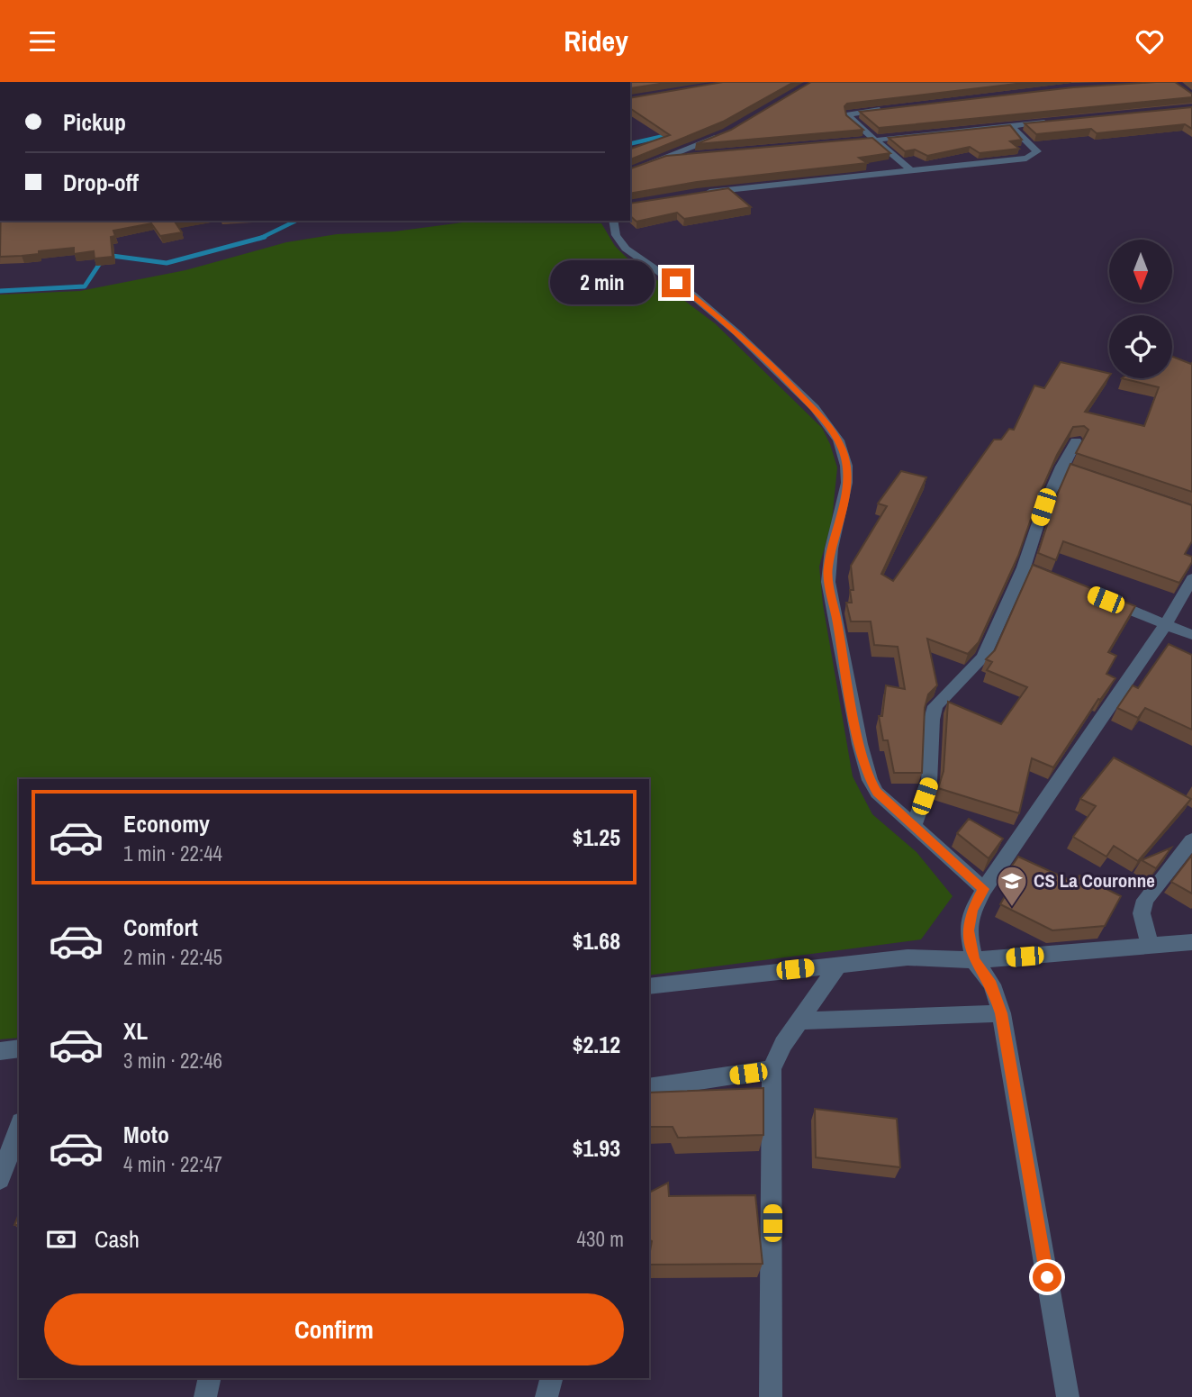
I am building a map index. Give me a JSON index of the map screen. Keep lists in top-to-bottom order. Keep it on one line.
{"places":{"school or university":["CS La Couronne"]},"north":"bottom","page":{"header":"Ridey","banner":["Pickup","Drop-off"],"bubble":"2 min","list":[{"name":"Economy","note":"1 min · 22:44","value":"$1.25"},{"name":"Comfort","note":"2 min · 22:45","value":"$1.68"},{"name":"XL","note":"3 min · 22:46","value":"$2.12"},{"name":"Moto","note":"4 min · 22:47","value":"$1.93"}],"pay":["Cash","430 m"],"buttons":"Confirm"}}
